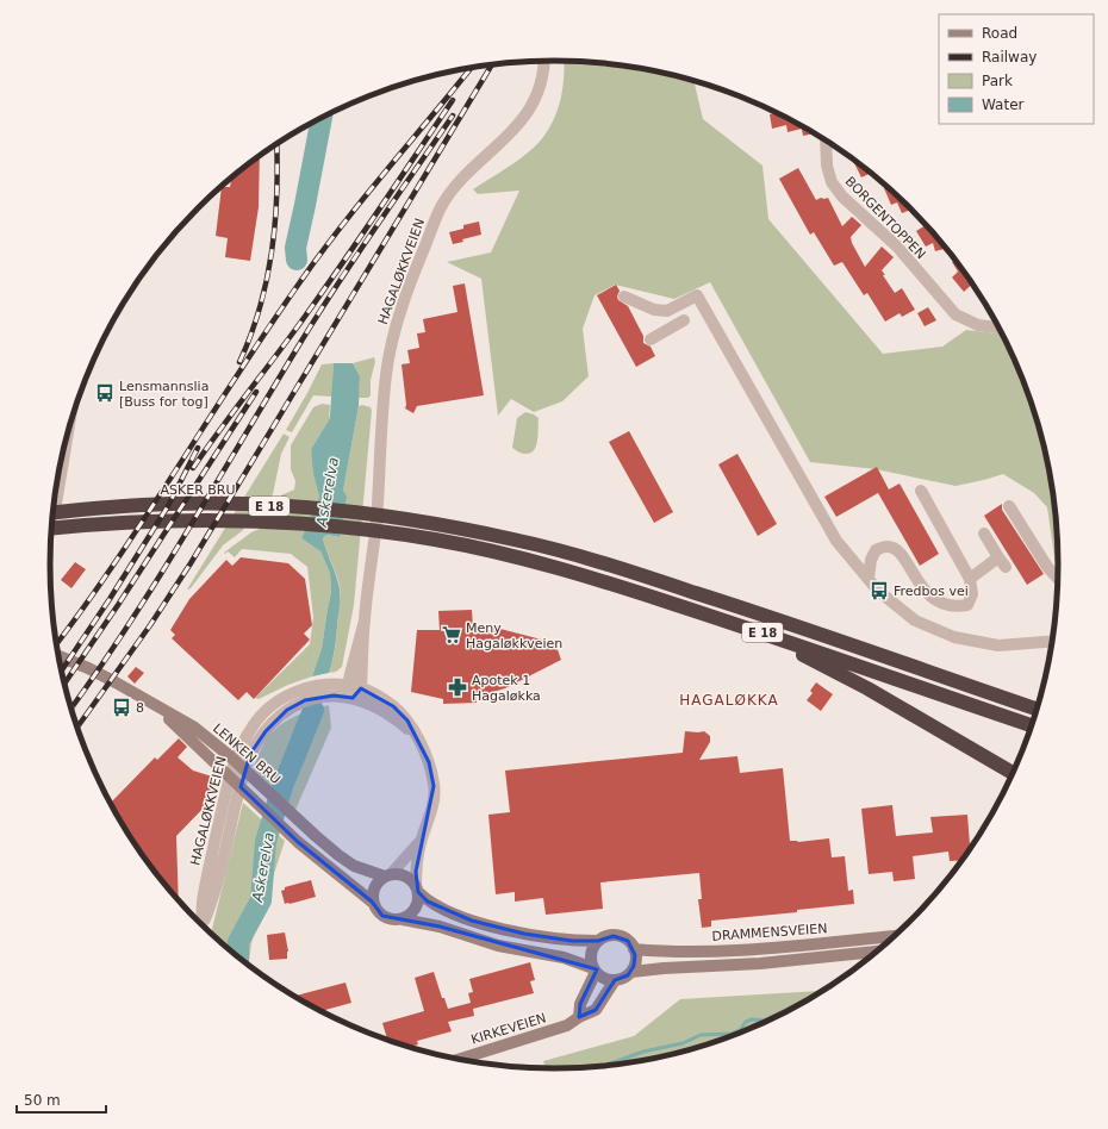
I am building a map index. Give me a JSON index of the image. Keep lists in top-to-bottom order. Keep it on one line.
{"streets":{"highway":["ASKER BRU","E 18"],"main road":["LENKEN BRU","DRAMMENSVEIEN","KIRKEVEIEN"],"street":["BORGENTOPPEN","HAGALØKKVEIEN"]},"crossings":[["HAGALØKKVEIEN","LENKEN BRU"],["DRAMMENSVEIEN","KIRKEVEIEN"]],"districts":["HAGALØKKA"],"water":["Askerelva"],"places":{"bus stop":["Lensmannslia [Buss for tog]","Fredbos vei","8"],"supermarket":["Meny Hagaløkkveien"],"pharmacy":["Apotek 1 Hagaløkka"]},"legend":["Road","Railway","Park","Water"],"scale_bar":"50 m"}
